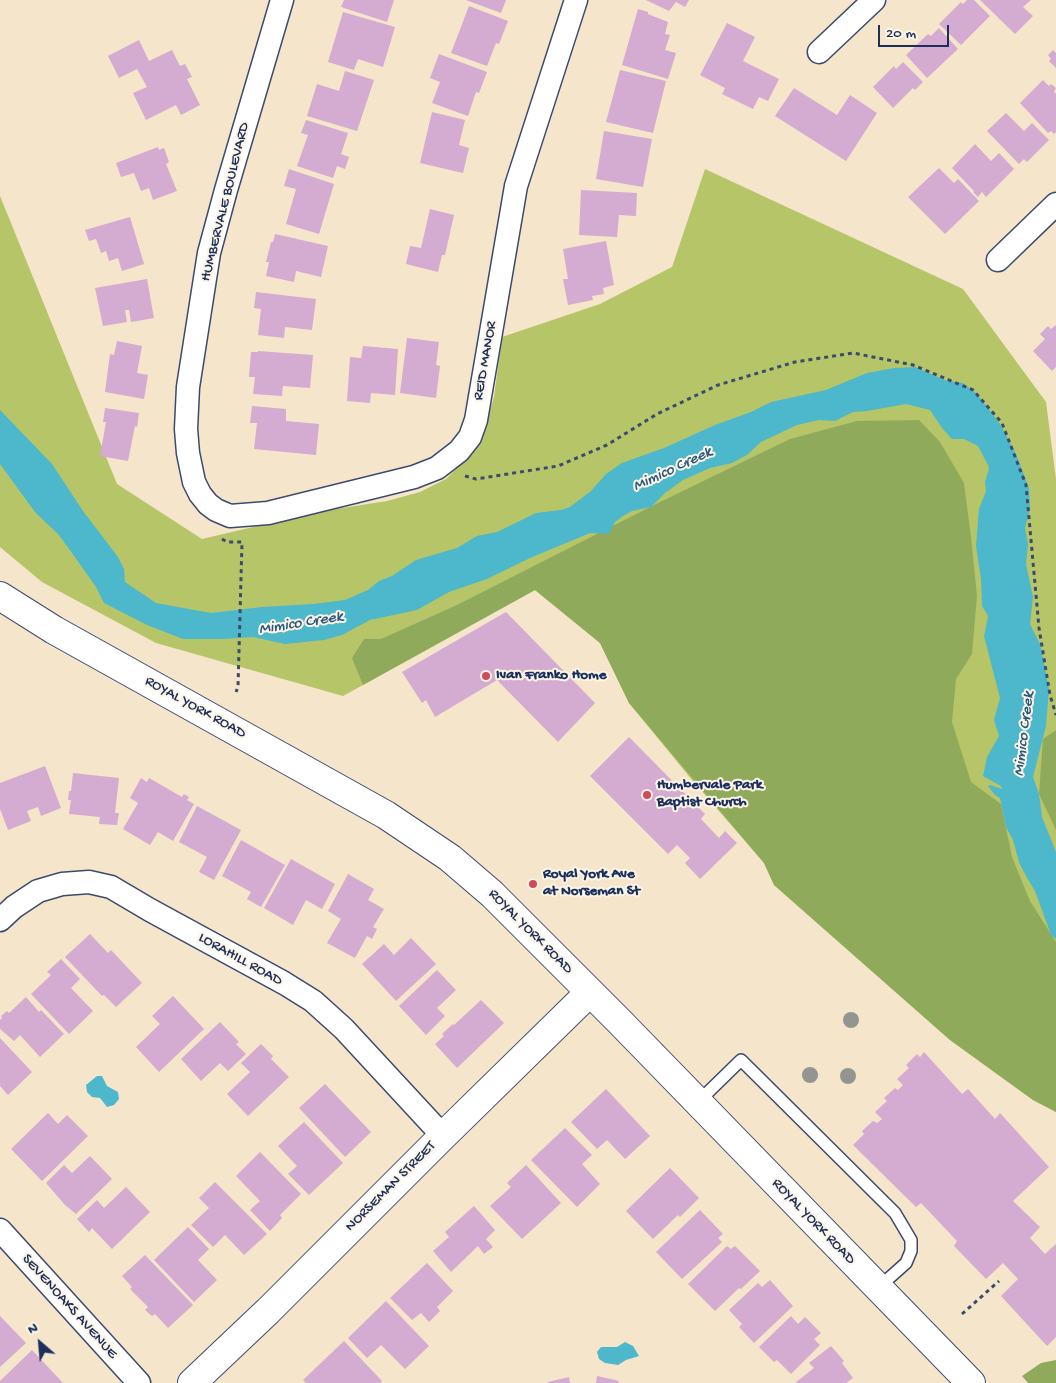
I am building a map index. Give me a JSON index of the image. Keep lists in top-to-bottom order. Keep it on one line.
{"streets":{"main road":["ROYAL YORK ROAD","NORSEMAN STREET"],"street":["HUMBERVALE BOULEVARD","REID MANOR","LORAHILL ROAD","SEVENOAKS AVENUE"]},"crossings":[["HUMBERVALE BOULEVARD","REID MANOR"],["ROYAL YORK ROAD","NORSEMAN STREET"],["LORAHILL ROAD","NORSEMAN STREET"]],"water":["Mimico Creek"],"places":["Ivan Franko Home","Humbervale Park Baptist Church","Royal York Ave at Norseman St"],"scale_bar":"20 m","north":"top left"}
